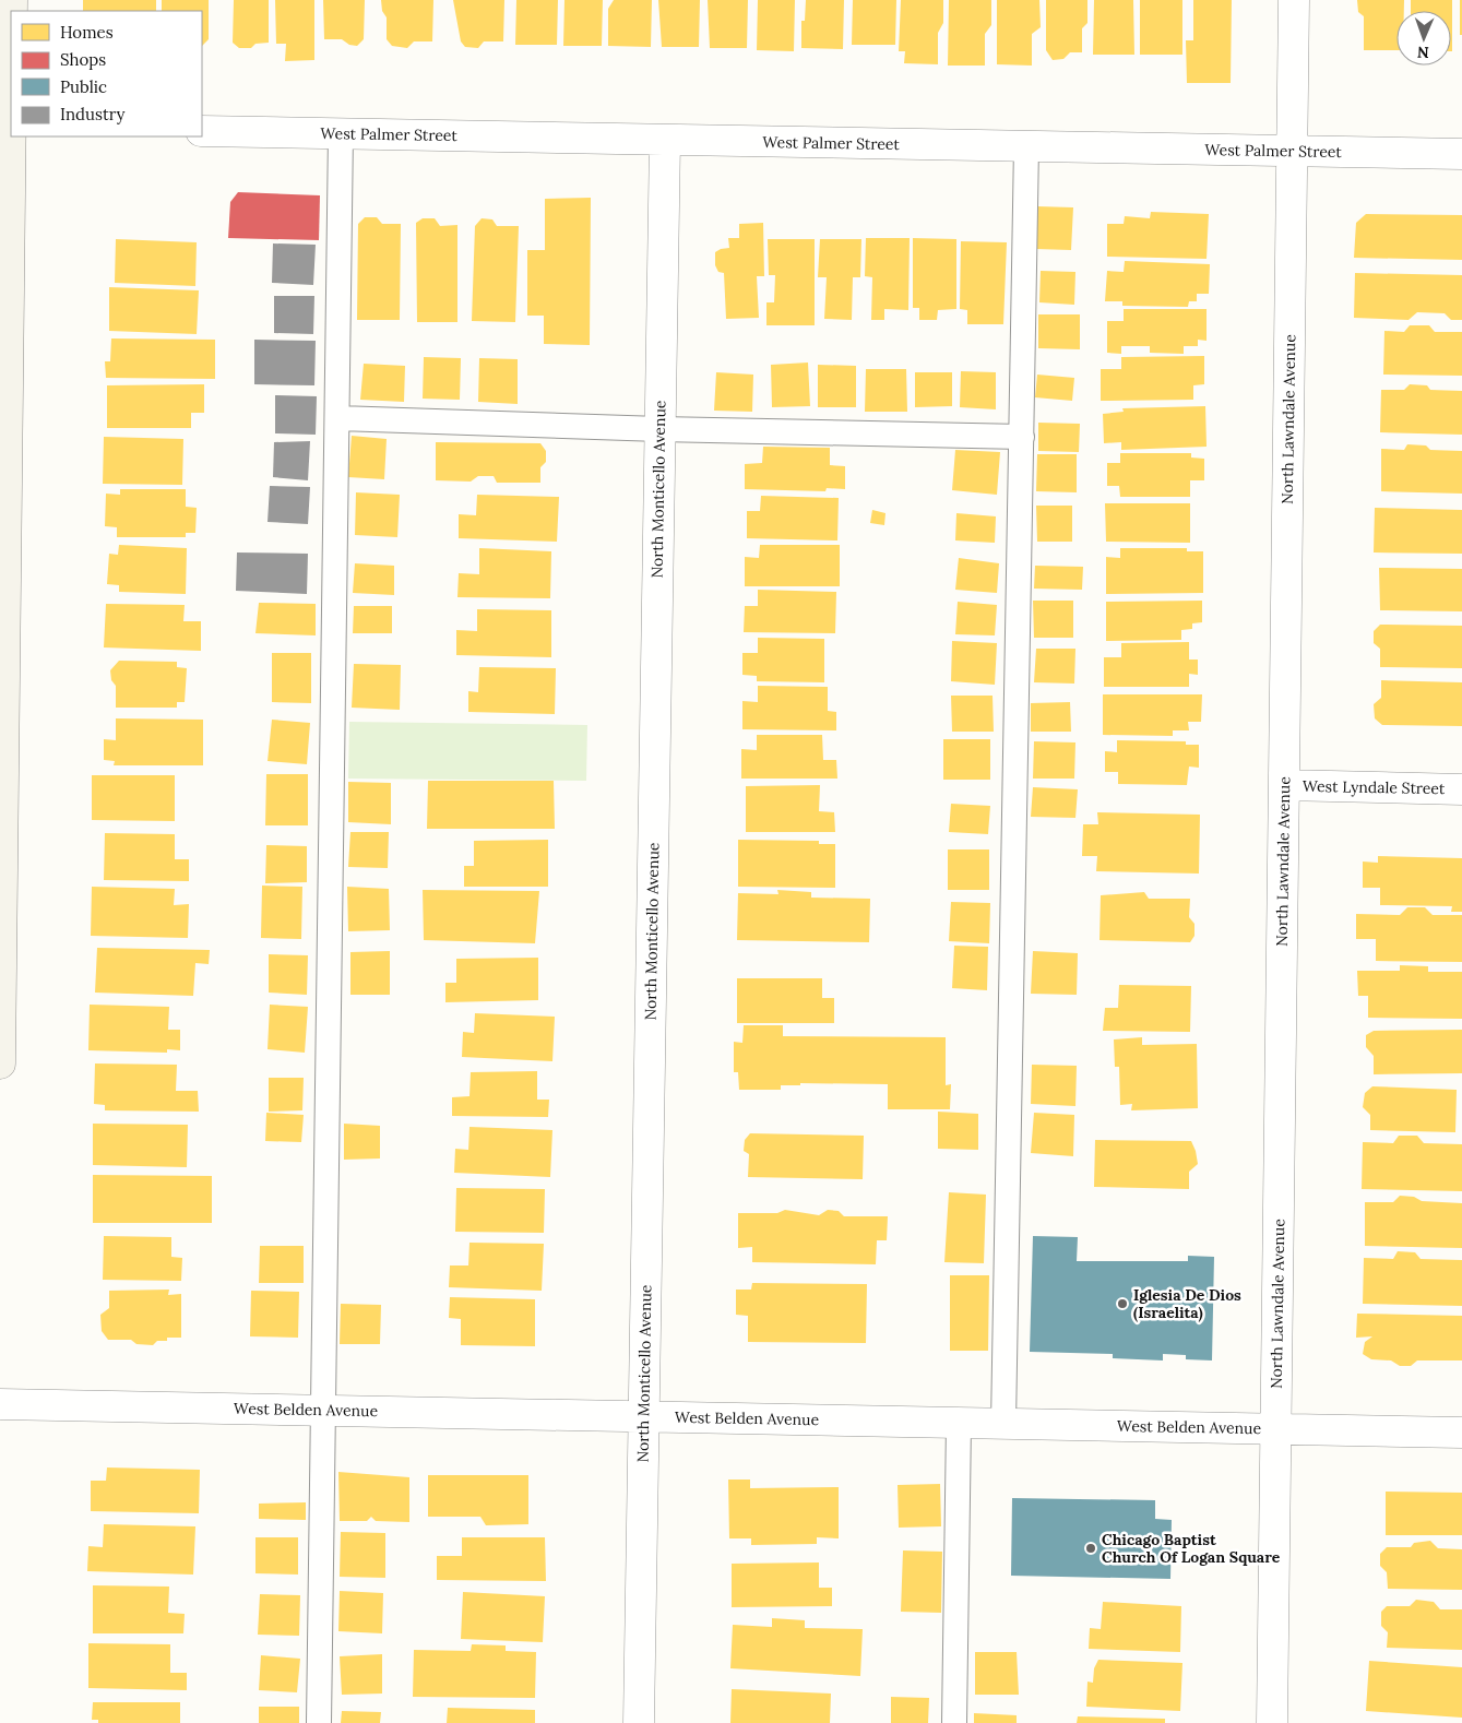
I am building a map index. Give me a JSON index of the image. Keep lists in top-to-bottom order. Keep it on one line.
{"streets":{"street":["West Palmer Street","North Lawndale Avenue","North Monticello Avenue","West Lyndale Street","West Belden Avenue"]},"crossings":[["West Palmer Street","North Lawndale Avenue"],["West Palmer Street","North Monticello Avenue"],["North Lawndale Avenue","West Lyndale Street"],["North Lawndale Avenue","West Belden Avenue"],["North Monticello Avenue","West Belden Avenue"]],"places":["Iglesia De Dios (Israelita)","Chicago Baptist Church Of Logan Square"],"legend":["Homes","Shops","Public","Industry"],"north":"bottom"}
